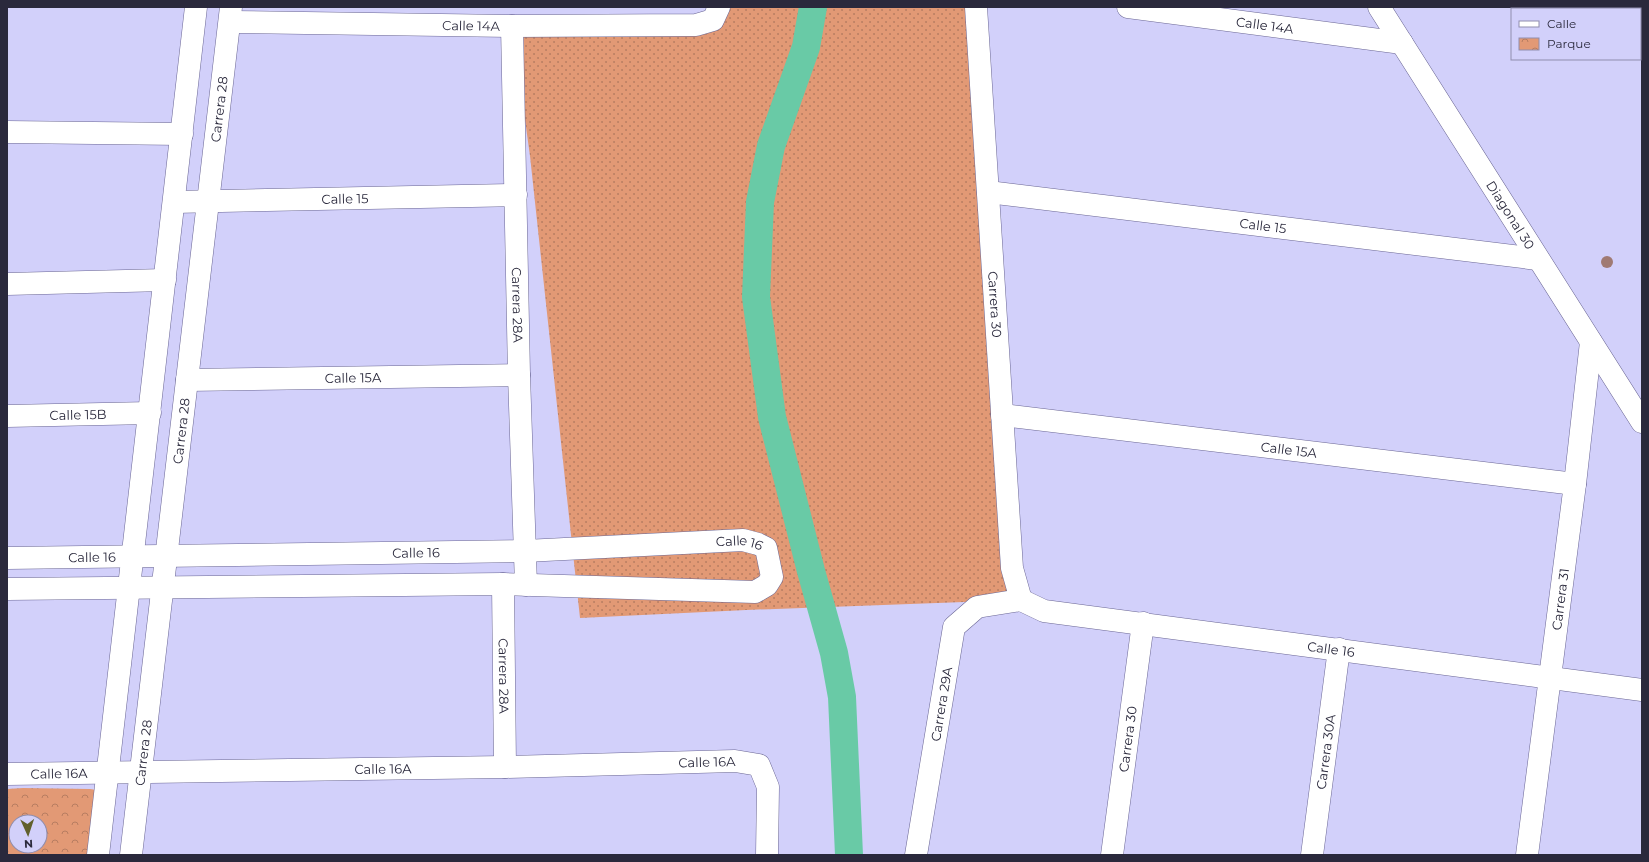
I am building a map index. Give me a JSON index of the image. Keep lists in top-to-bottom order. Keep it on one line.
{"streets":{"street":["Calle 14A","Carrera 28","Calle 15","Diagonal 30","Carrera 30","Carrera 28A","Calle 15A","Calle 15B","Calle 16","Carrera 31","Carrera 29A","Carrera 30A","Calle 16A"]},"crossings":[["Calle 14A","Carrera 28"],["Calle 14A","Diagonal 30"],["Calle 14A","Carrera 28A"],["Carrera 28","Calle 15"],["Carrera 28","Calle 15A"],["Carrera 28","Calle 16"],["Carrera 28","Calle 16A"],["Calle 15","Diagonal 30"],["Calle 15","Carrera 30"],["Calle 15","Carrera 28A"],["Diagonal 30","Carrera 31"],["Carrera 30","Calle 15A"],["Carrera 30","Calle 16"],["Carrera 30","Carrera 29A"],["Carrera 28A","Calle 15A"],["Carrera 28A","Calle 16"],["Carrera 28A","Calle 16A"],["Calle 15A","Carrera 31"],["Calle 16","Carrera 31"],["Calle 16","Carrera 29A"],["Calle 16","Carrera 30A"]],"legend":["Calle","Parque"],"north":"bottom"}
